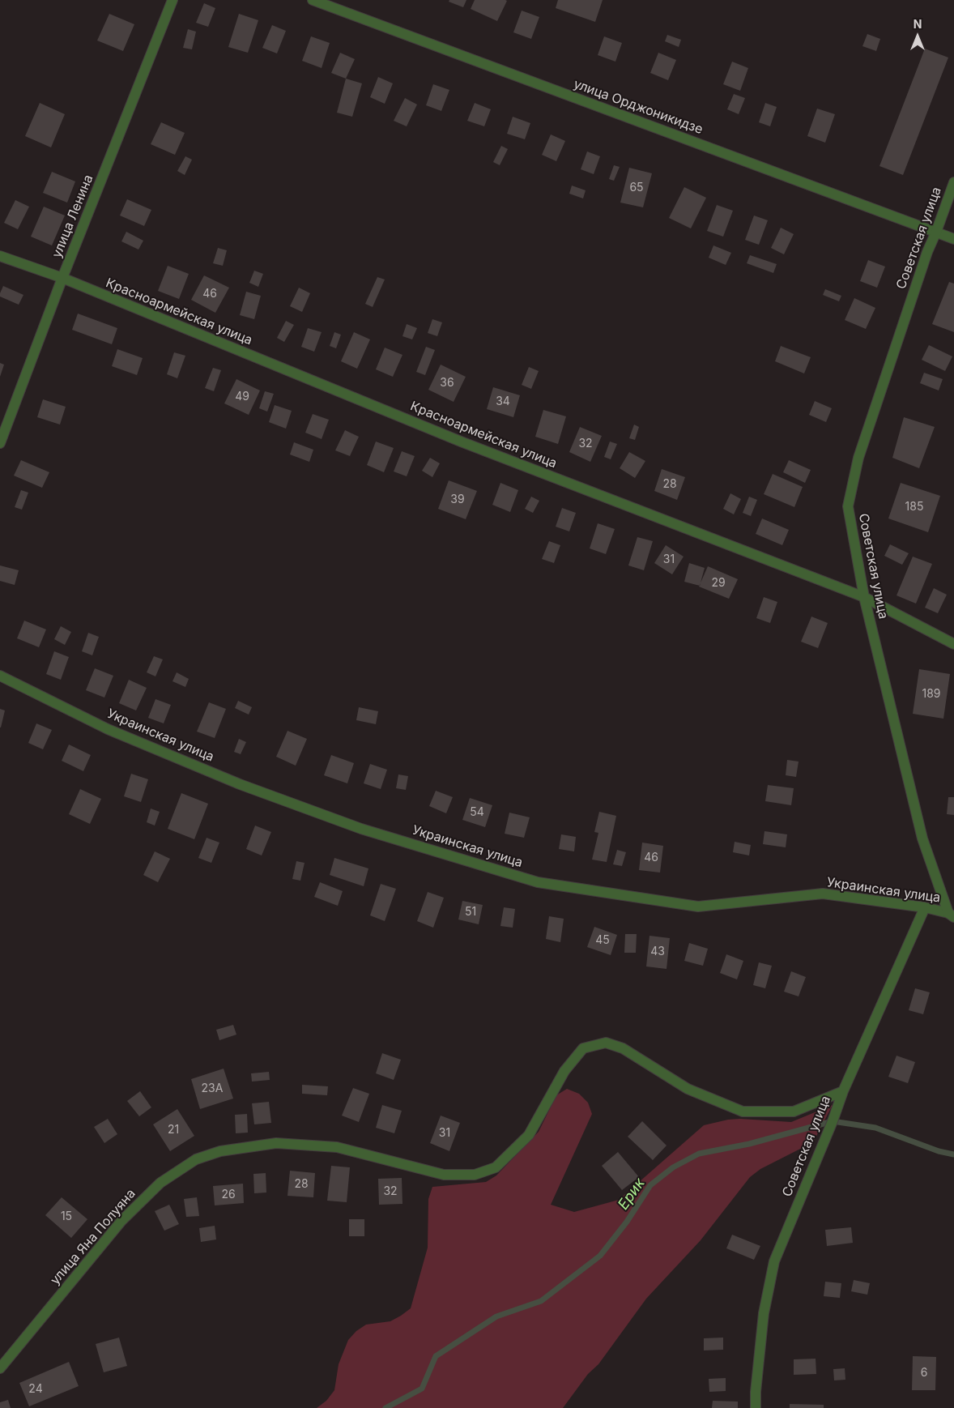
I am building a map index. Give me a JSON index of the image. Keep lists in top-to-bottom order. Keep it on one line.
{"streets":{"street":["улица Орджоникидзе","улица Ленина","Советская улица","Красноармейская улица","Украинская улица","улица Яна Полуяна"]},"crossings":[["улица Орджоникидзе","Советская улица"],["улица Ленина","Красноармейская улица"],["Советская улица","Красноармейская улица"],["Советская улица","Украинская улица"],["Советская улица","улица Яна Полуяна"]],"water":["Ерик"],"house_numbers":["65","46","36","49","34","32","28","39","185","31","29","189","54","46","51","45","43","23А","21","31","28","32","26","15","6","24"],"north":"top"}
